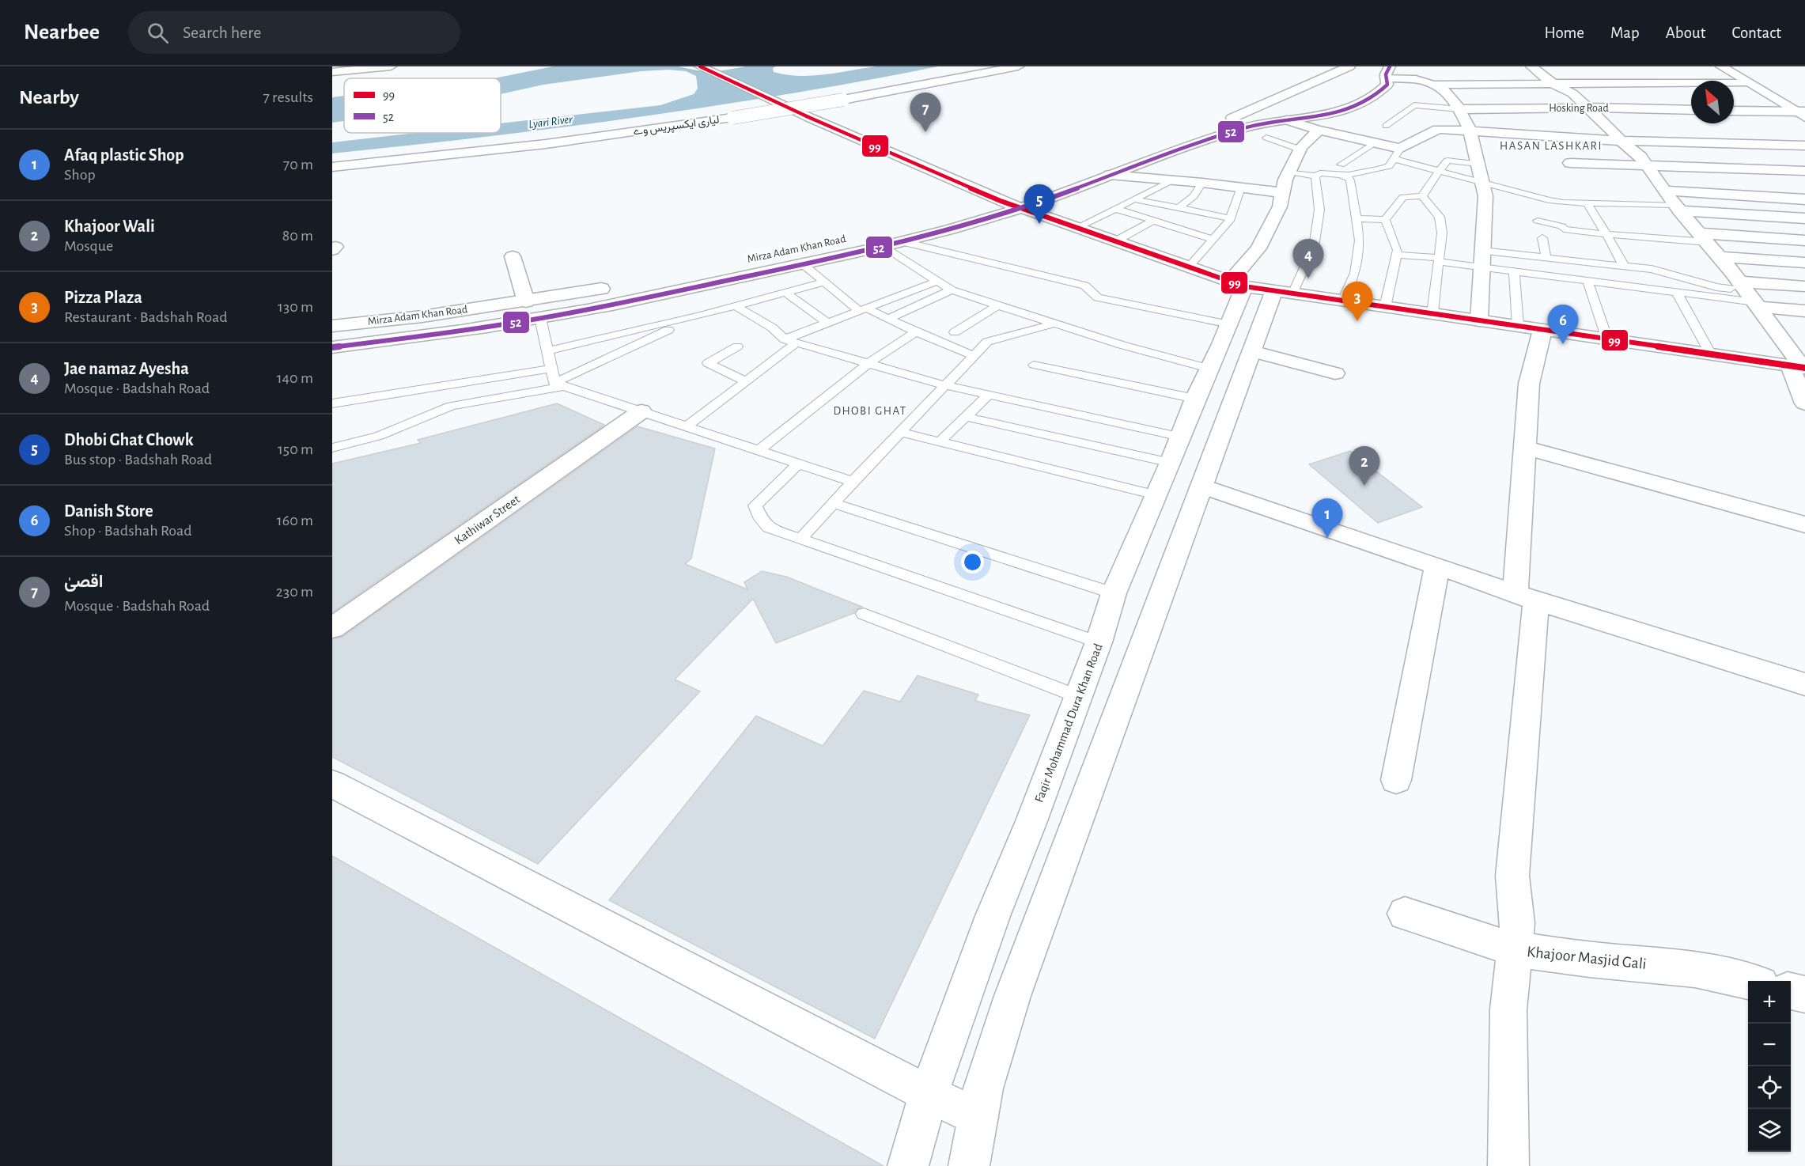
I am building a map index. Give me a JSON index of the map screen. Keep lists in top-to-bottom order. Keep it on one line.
{"streets":{"main road":["Hosking Road","لیاری ایکسپریس وے","Mirza Adam Khan Road","Kathiwar Street","Faqir Mohammad Dura Khan Road","Khajoor Masjid Gali"]},"districts":["HASAN LASHKARI","DHOBI GHAT"],"water":["Lyari River"],"lines":["transit line 99","transit line 52"],"legend":["99","52"],"north":"top left","page":{"header":"Nearbee","search":"Search here","nav":["Home","Map","About","Contact"],"heading":["Nearby","7 results"],"pins":["7","5","4","3","6","2","1"],"list":[{"mark":"1","name":"Afaq plastic Shop","note":"Shop","value":"70 m"},{"mark":"2","name":"Khajoor Wali","note":"Mosque","value":"80 m"},{"mark":"3","name":"Pizza Plaza","note":"Restaurant · Badshah Road","value":"130 m"},{"mark":"4","name":"Jae namaz Ayesha","note":"Mosque · Badshah Road","value":"140 m"},{"mark":"5","name":"Dhobi Ghat Chowk","note":"Bus stop · Badshah Road","value":"150 m"},{"mark":"6","name":"Danish Store","note":"Shop · Badshah Road","value":"160 m"},{"mark":"7","name":"اقصیٰ","note":"Mosque · Badshah Road","value":"230 m"}],"map_buttons":["+","−"]}}
